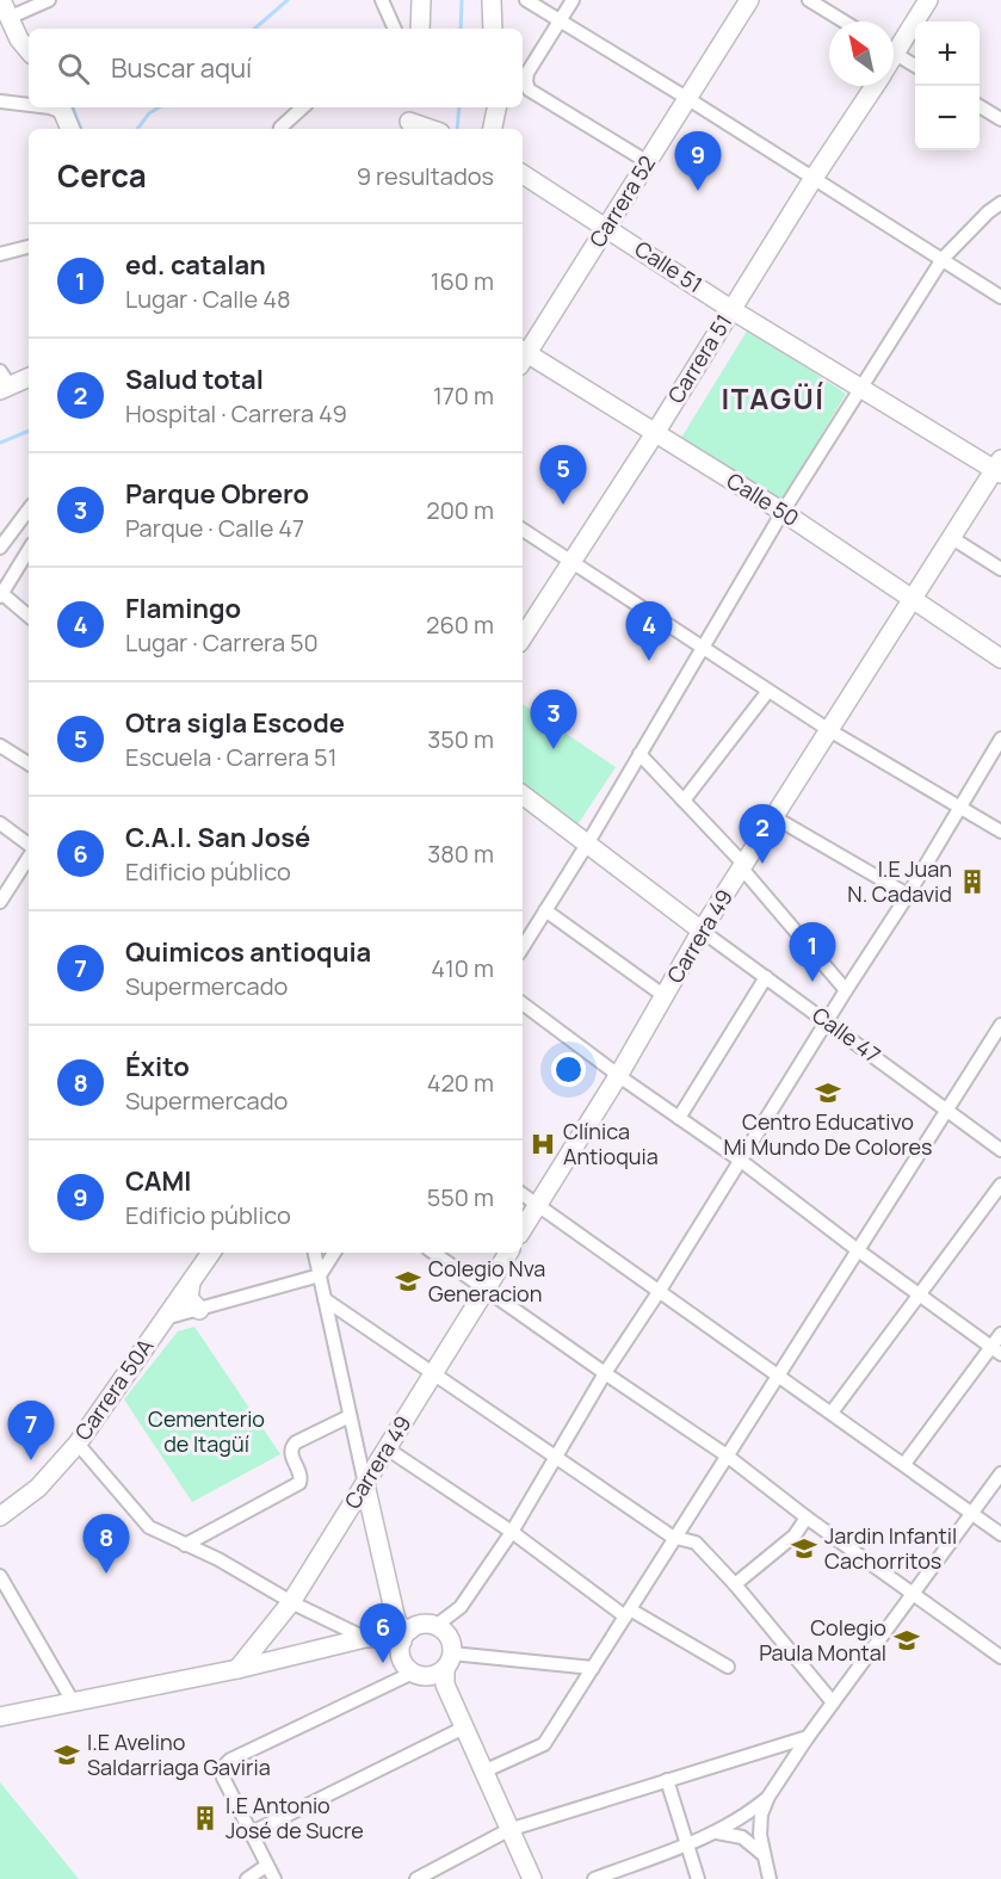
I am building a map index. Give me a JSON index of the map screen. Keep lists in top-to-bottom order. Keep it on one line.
{"streets":{"main road":["Carrera 52","Calle 51","Carrera 51","Calle 50","Carrera 49","Calle 47","Carrera 50A"]},"crossings":[["Carrera 52","Calle 51"],["Calle 51","Carrera 51"],["Calle 51","Carrera 49"],["Carrera 51","Calle 50"],["Calle 50","Carrera 49"],["Carrera 49","Calle 47"]],"districts":["ITAGÜÍ"],"parks":["Cementerio de Itagüí"],"places":{"building":["I.E Juan N. Cadavid","I.E Antonio José de Sucre"],"school or university":["Centro Educativo Mi Mundo De Colores","Colegio Nva Generacion","Jardin Infantil Cachorritos","Colegio Paula Montal","I.E Avelino Saldarriaga Gaviria"],"hospital":["Clínica Antioquia"]},"north":"top left","page":{"map_buttons":["+","−"],"search":"Buscar aquí","heading":["Cerca","9 resultados"],"pins":["9","5","4","3","2","1","7","8","6"],"list":[{"mark":"1","name":"ed. catalan","note":"Lugar · Calle 48","value":"160 m"},{"mark":"2","name":"Salud total","note":"Hospital · Carrera 49","value":"170 m"},{"mark":"3","name":"Parque Obrero","note":"Parque · Calle 47","value":"200 m"},{"mark":"4","name":"Flamingo","note":"Lugar · Carrera 50","value":"260 m"},{"mark":"5","name":"Otra sigla Escode","note":"Escuela · Carrera 51","value":"350 m"},{"mark":"6","name":"C.A.I. San José","note":"Edificio público","value":"380 m"},{"mark":"7","name":"Quimicos antioquia","note":"Supermercado","value":"410 m"},{"mark":"8","name":"Éxito","note":"Supermercado","value":"420 m"},{"mark":"9","name":"CAMI","note":"Edificio público","value":"550 m"}]}}
